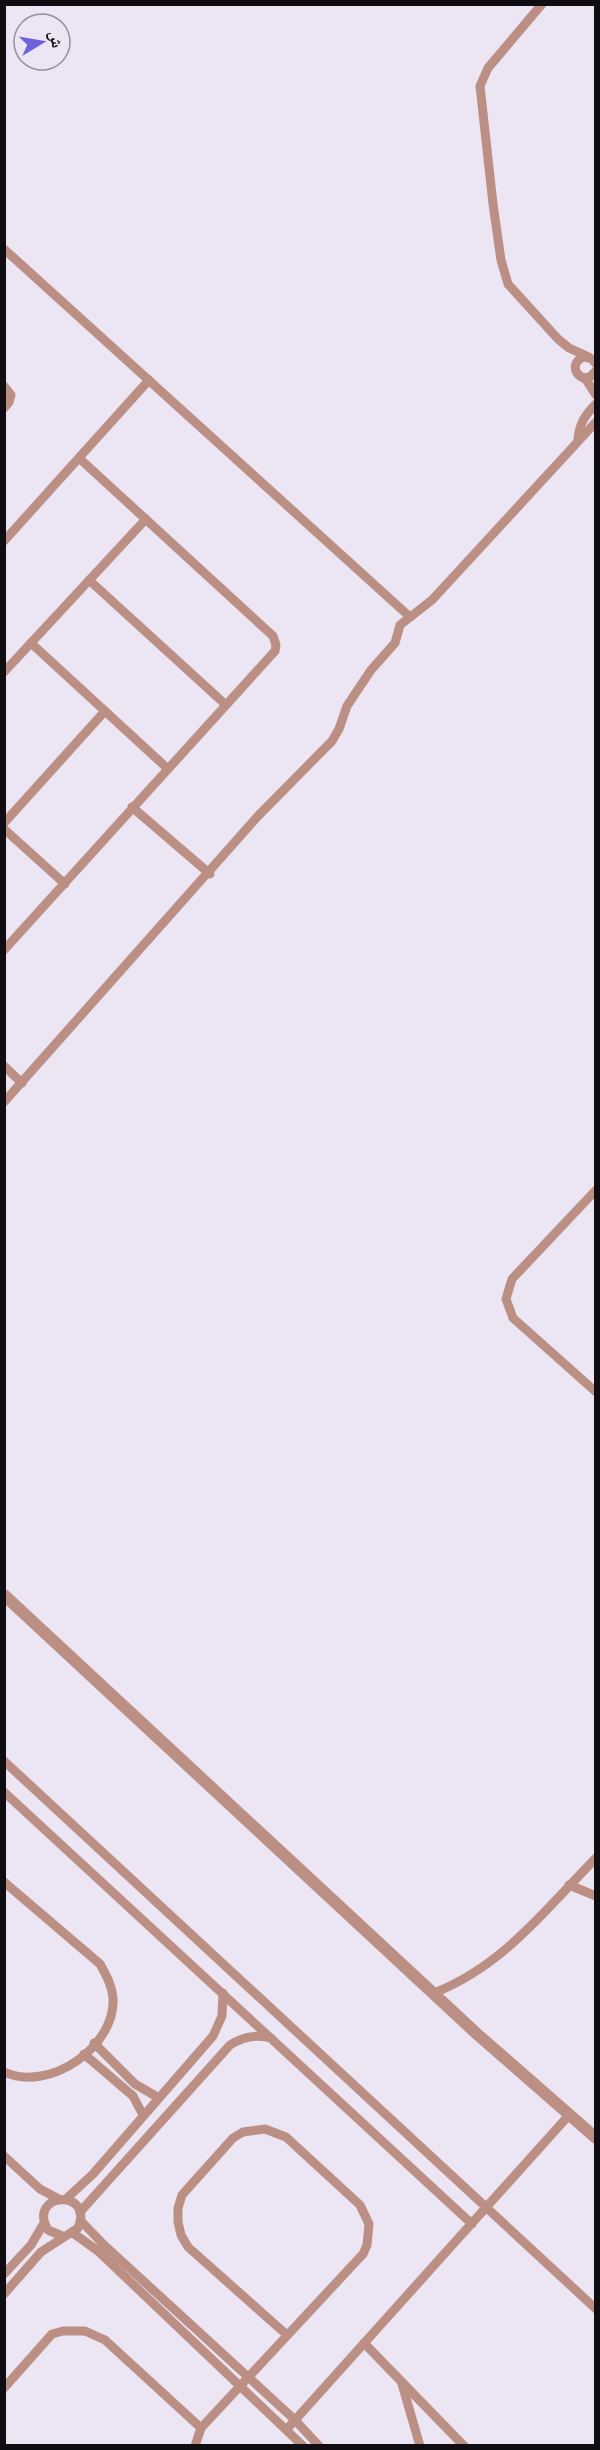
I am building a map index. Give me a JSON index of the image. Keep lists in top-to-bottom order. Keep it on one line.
{"north":"right"}
